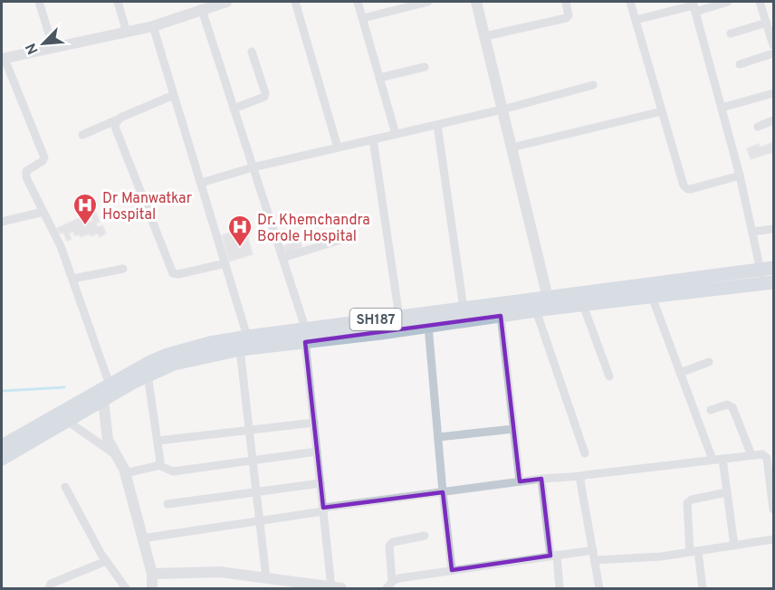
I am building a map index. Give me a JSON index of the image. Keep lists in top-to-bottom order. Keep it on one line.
{"streets":{"main road":["SH187"]},"places":{"hospital":["Dr Manwatkar Hospital","Dr. Khemchandra Borole Hospital"]},"north":"bottom left"}
